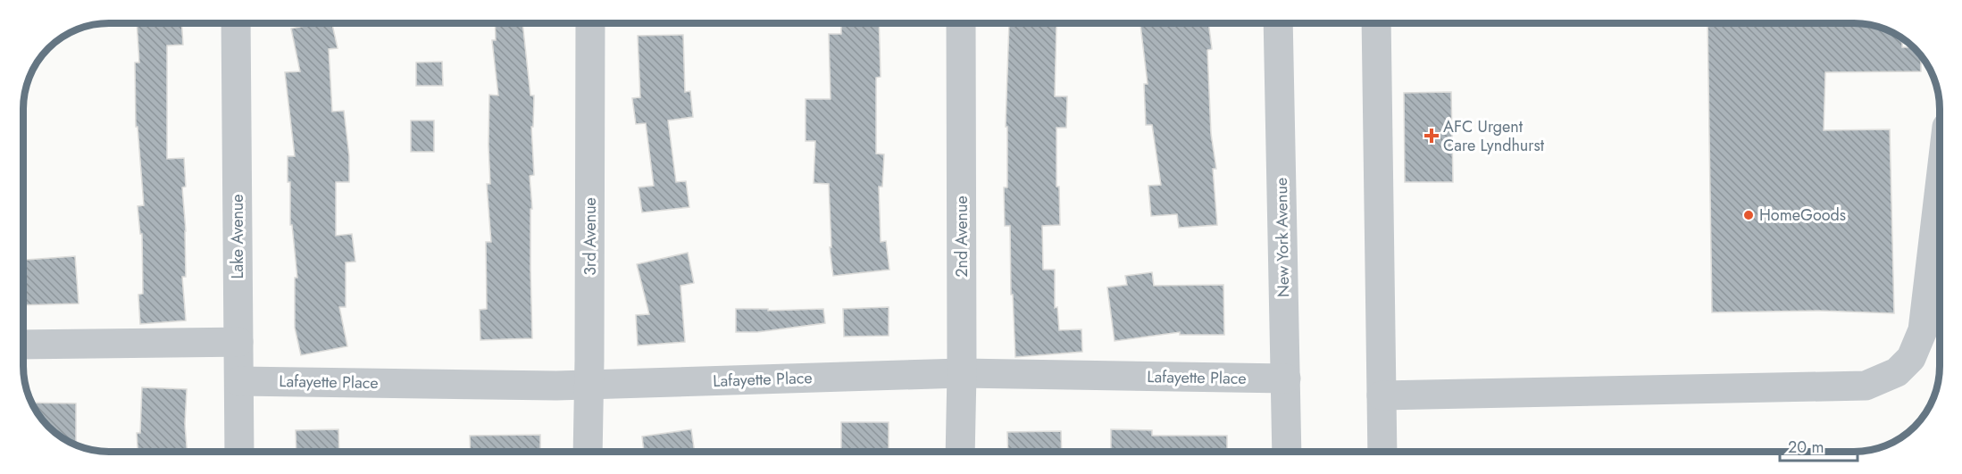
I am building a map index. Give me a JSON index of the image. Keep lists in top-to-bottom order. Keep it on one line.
{"streets":{"street":["Lake Avenue","3rd Avenue","2nd Avenue","New York Avenue","Lafayette Place"]},"crossings":[["Lake Avenue","Lafayette Place"],["3rd Avenue","Lafayette Place"],["2nd Avenue","Lafayette Place"],["New York Avenue","Lafayette Place"]],"places":{"health":["AFC Urgent Care Lyndhurst"],"other":["HomeGoods"]},"scale_bar":"20 m"}
